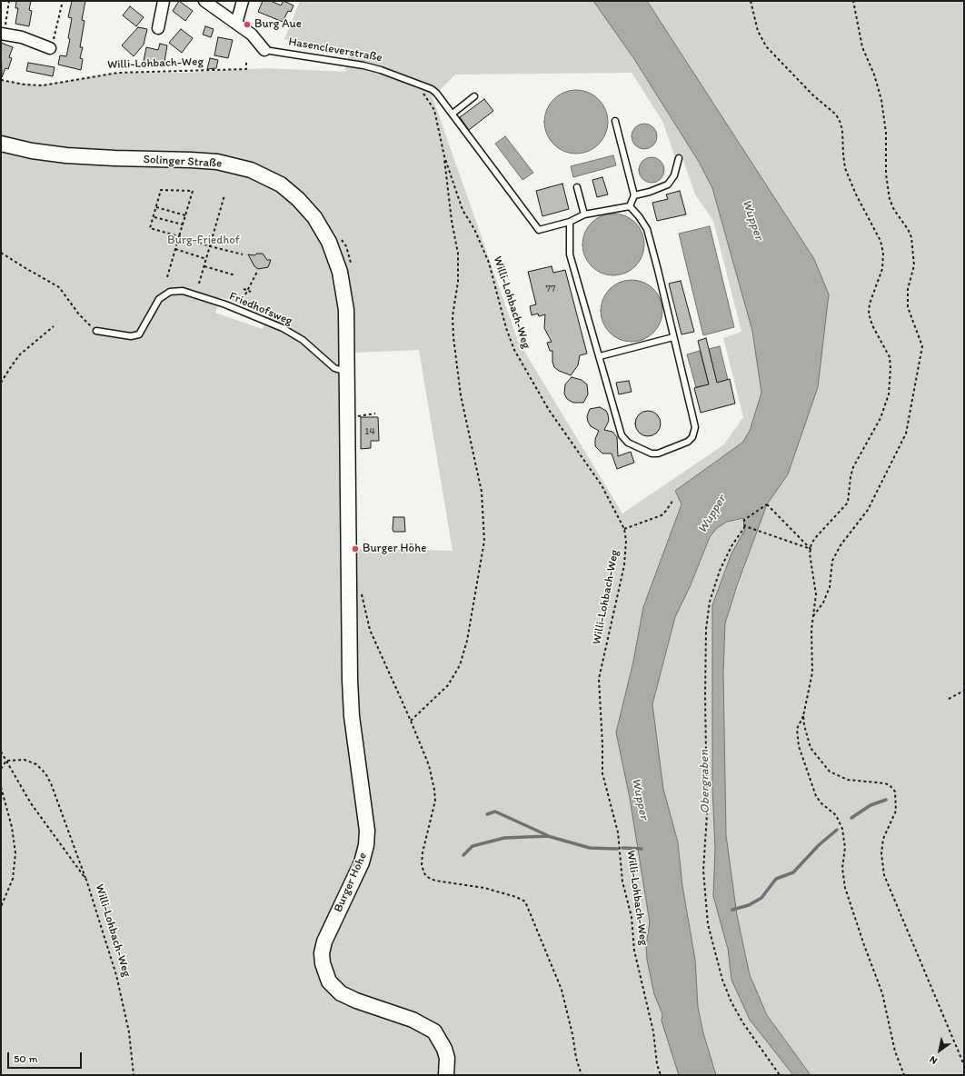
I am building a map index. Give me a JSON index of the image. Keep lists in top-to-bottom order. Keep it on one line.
{"streets":{"main road":["Solinger Straße","Burger Höhe"],"street":["Hasencleverstraße"],"lane":["Friedhofsweg"],"path":["Willi-Lohbach-Weg"]},"crossings":[["Hasencleverstraße","Willi-Lohbach-Weg"],["Solinger Straße","Burger Höhe"],["Friedhofsweg","Burger Höhe"]],"water":["Wupper","Obergraben"],"parks":["Burg-Friedhof"],"places":["Burg Aue","Burger Höhe"],"house_numbers":["77","14"],"scale_bar":"50 m","north":"bottom left"}
